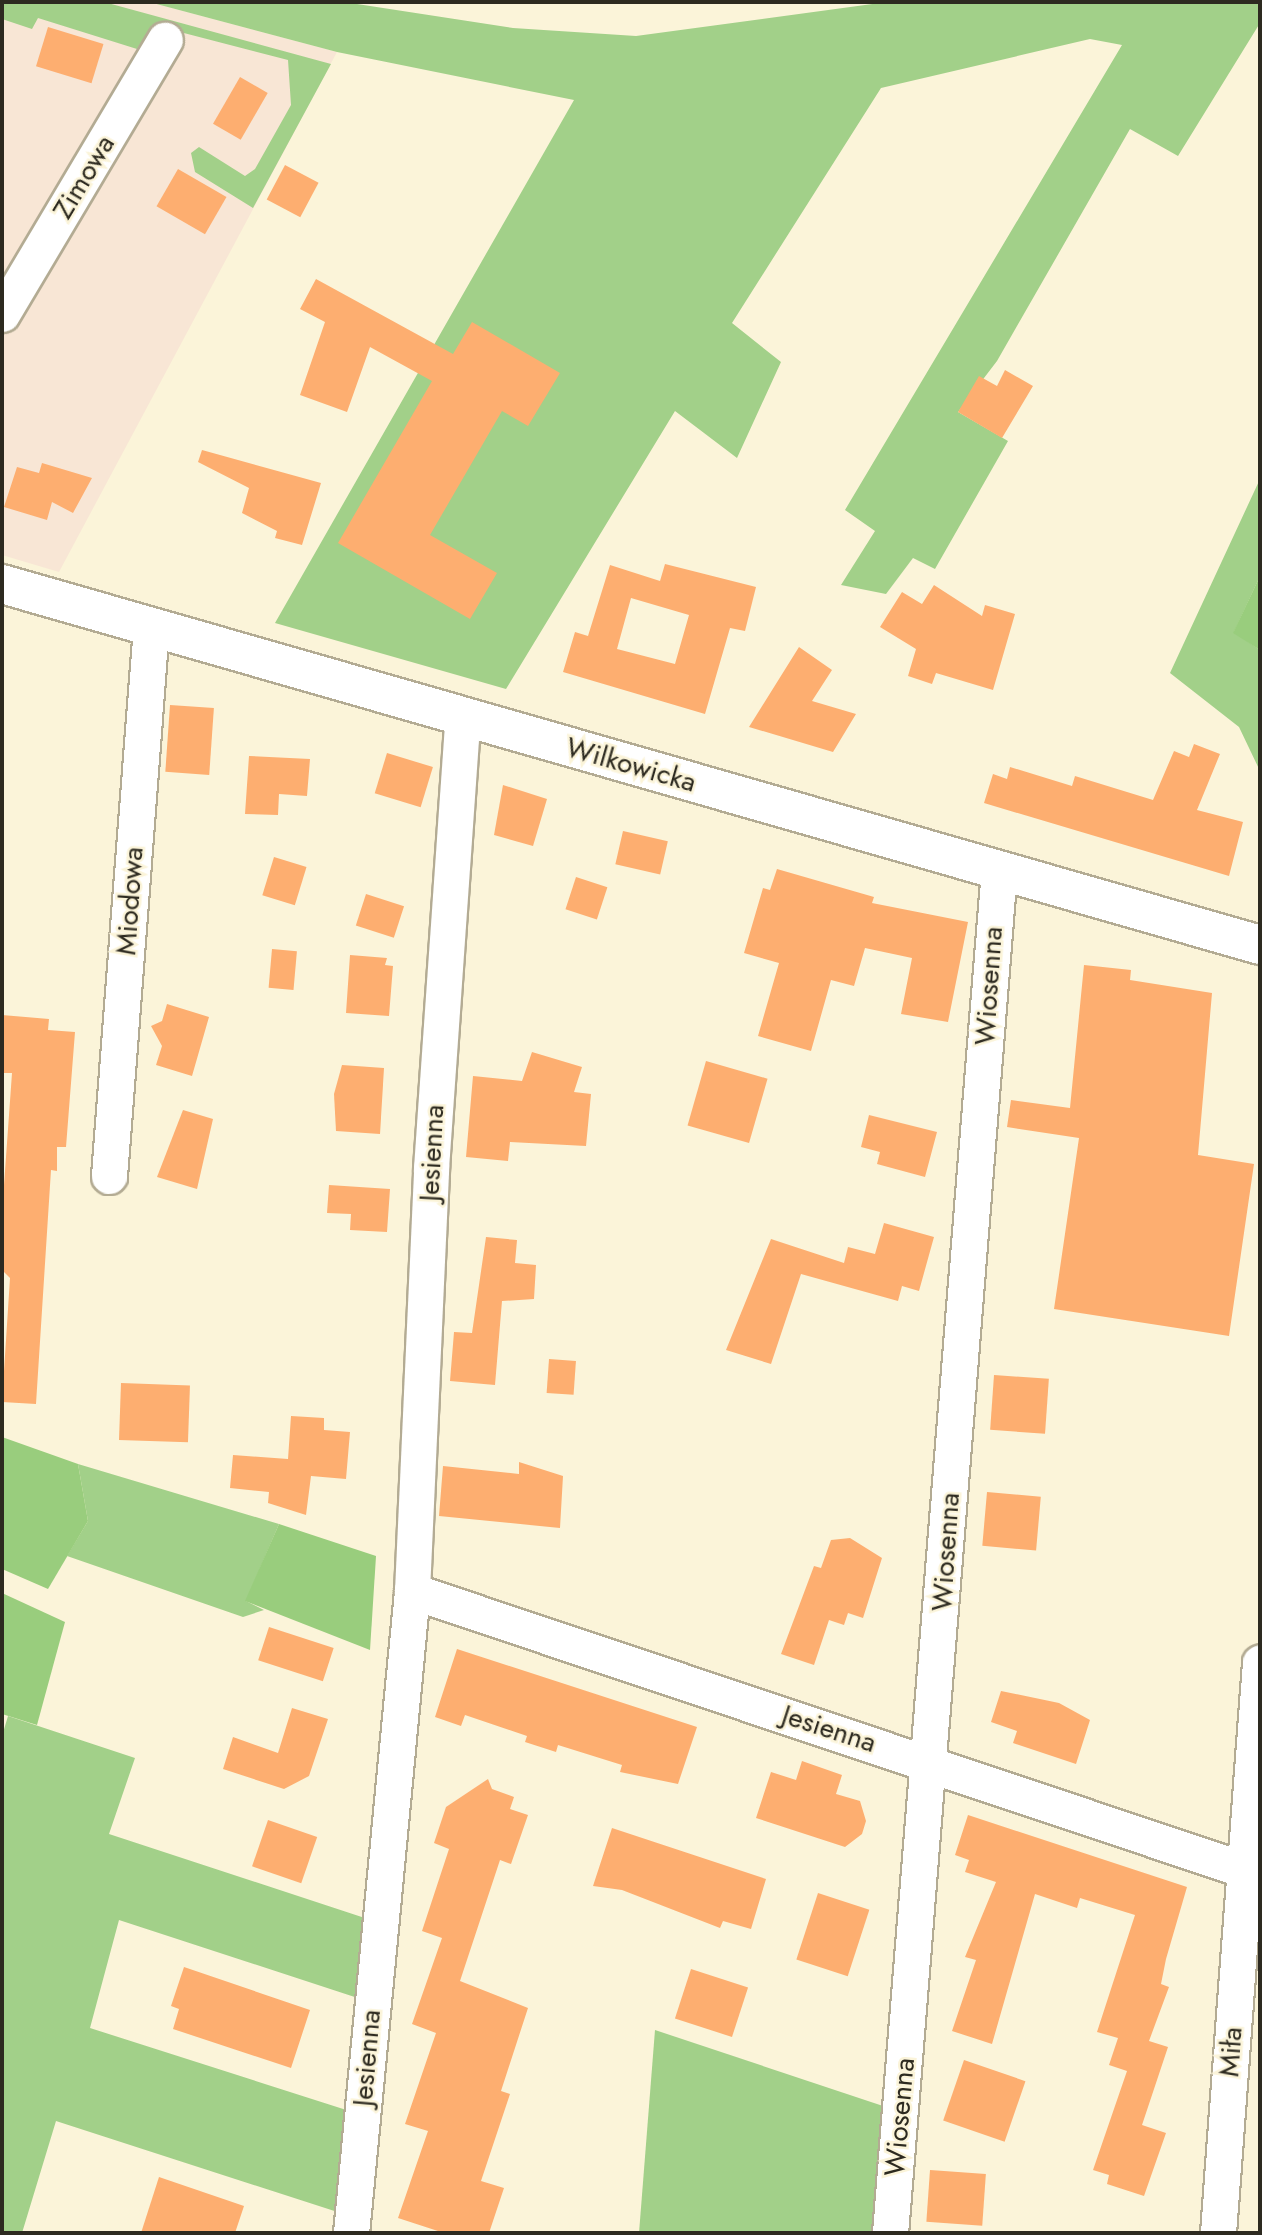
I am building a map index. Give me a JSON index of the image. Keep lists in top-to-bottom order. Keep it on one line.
{"streets":{"main road":["Wilkowicka"],"street":["Zimowa","Miodowa","Wiosenna","Jesienna","Miła"]},"crossings":[["Wilkowicka","Miodowa"],["Wilkowicka","Wiosenna"],["Wilkowicka","Jesienna"],["Wiosenna","Jesienna"],["Jesienna","Miła"]]}
